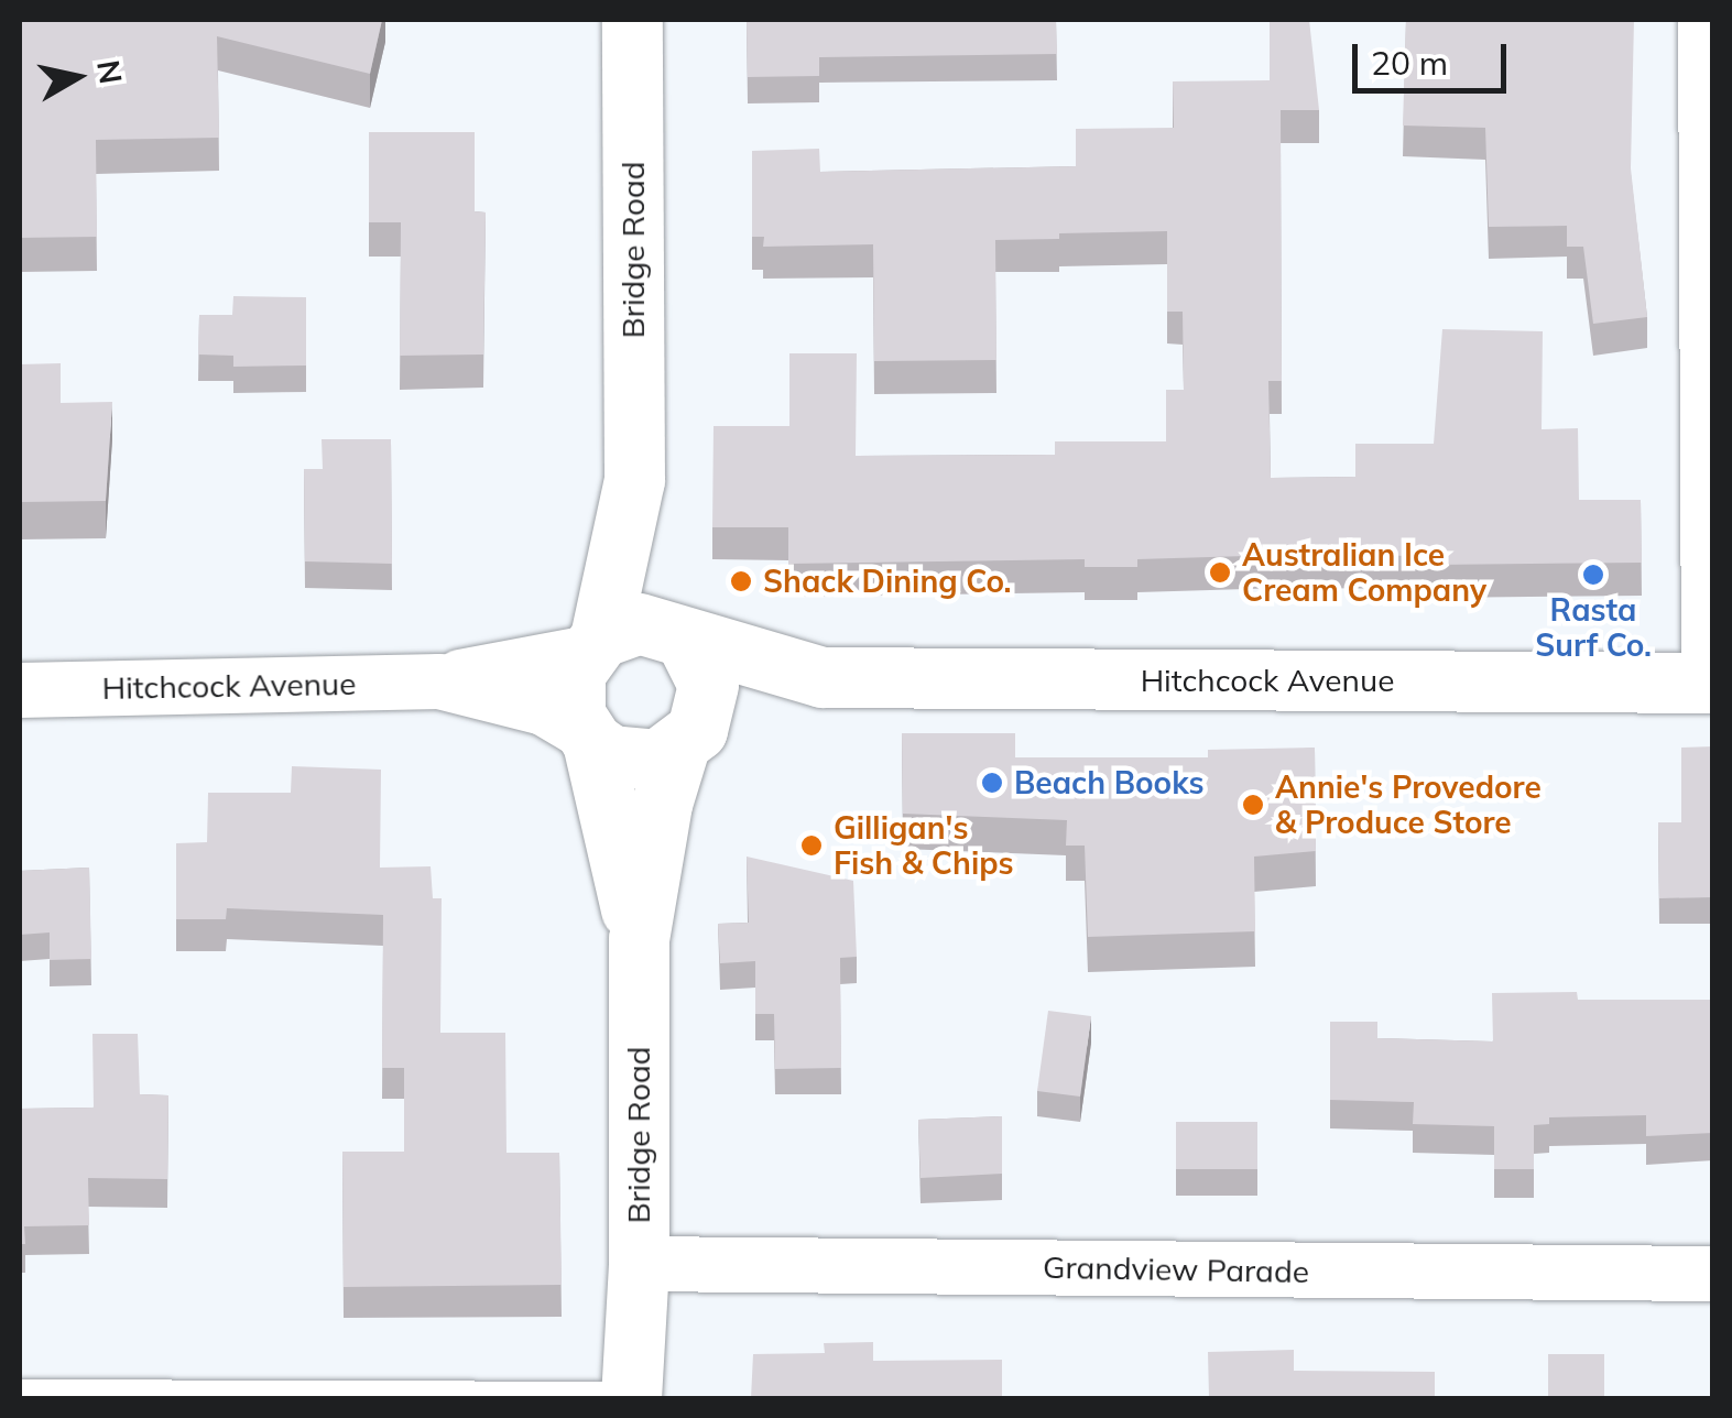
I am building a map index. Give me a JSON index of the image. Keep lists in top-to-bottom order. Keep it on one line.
{"streets":{"main road":["Bridge Road","Hitchcock Avenue"],"street":["Grandview Parade"]},"crossings":[["Bridge Road","Hitchcock Avenue"],["Bridge Road","Grandview Parade"]],"places":["Australian Ice Cream Company","Rasta Surf Co.","Shack Dining Co.","Beach Books","Annie's Provedore & Produce Store","Gilligan's Fish & Chips"],"scale_bar":"20 m","north":"right"}
